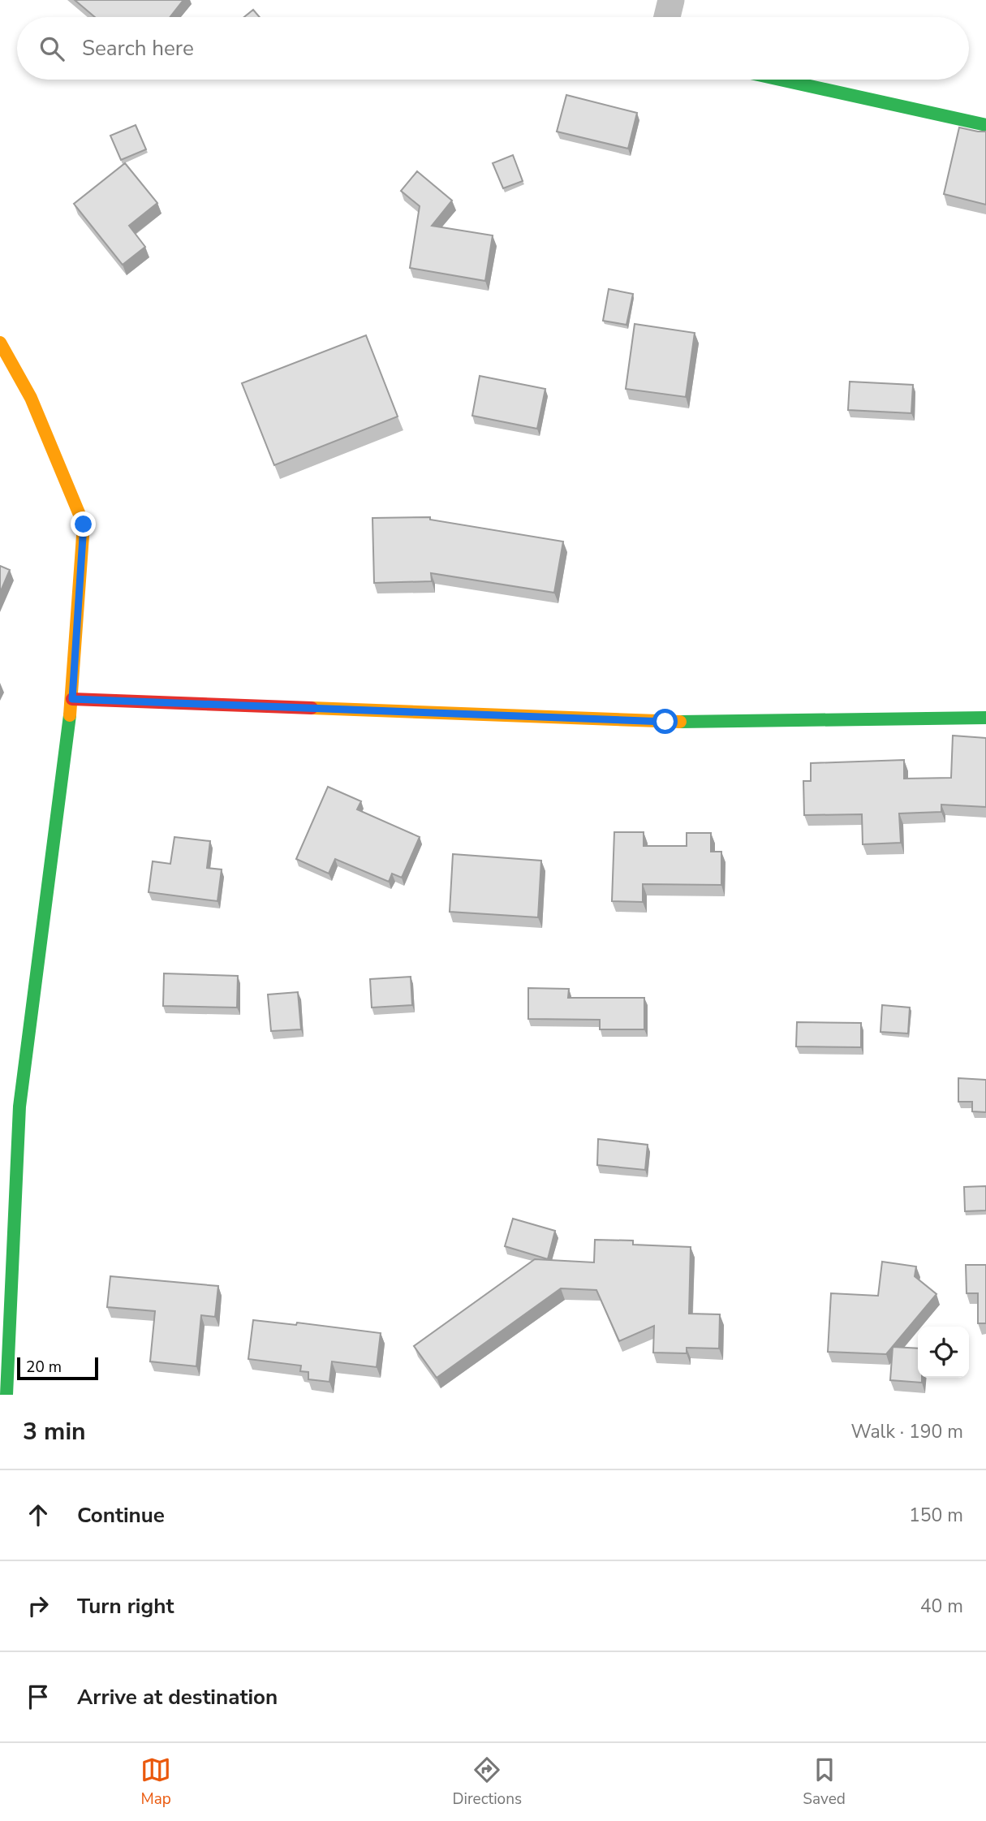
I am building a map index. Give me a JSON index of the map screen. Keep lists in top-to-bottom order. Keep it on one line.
{"scale_bar":"20 m","page":{"search":"Search here","scale":"20 m","heading":["3 min","Walk · 190 m"],"list":[["Continue","150 m"],["Turn right","40 m"],"Arrive at destination"],"nav":["Map","Directions","Saved"]}}
